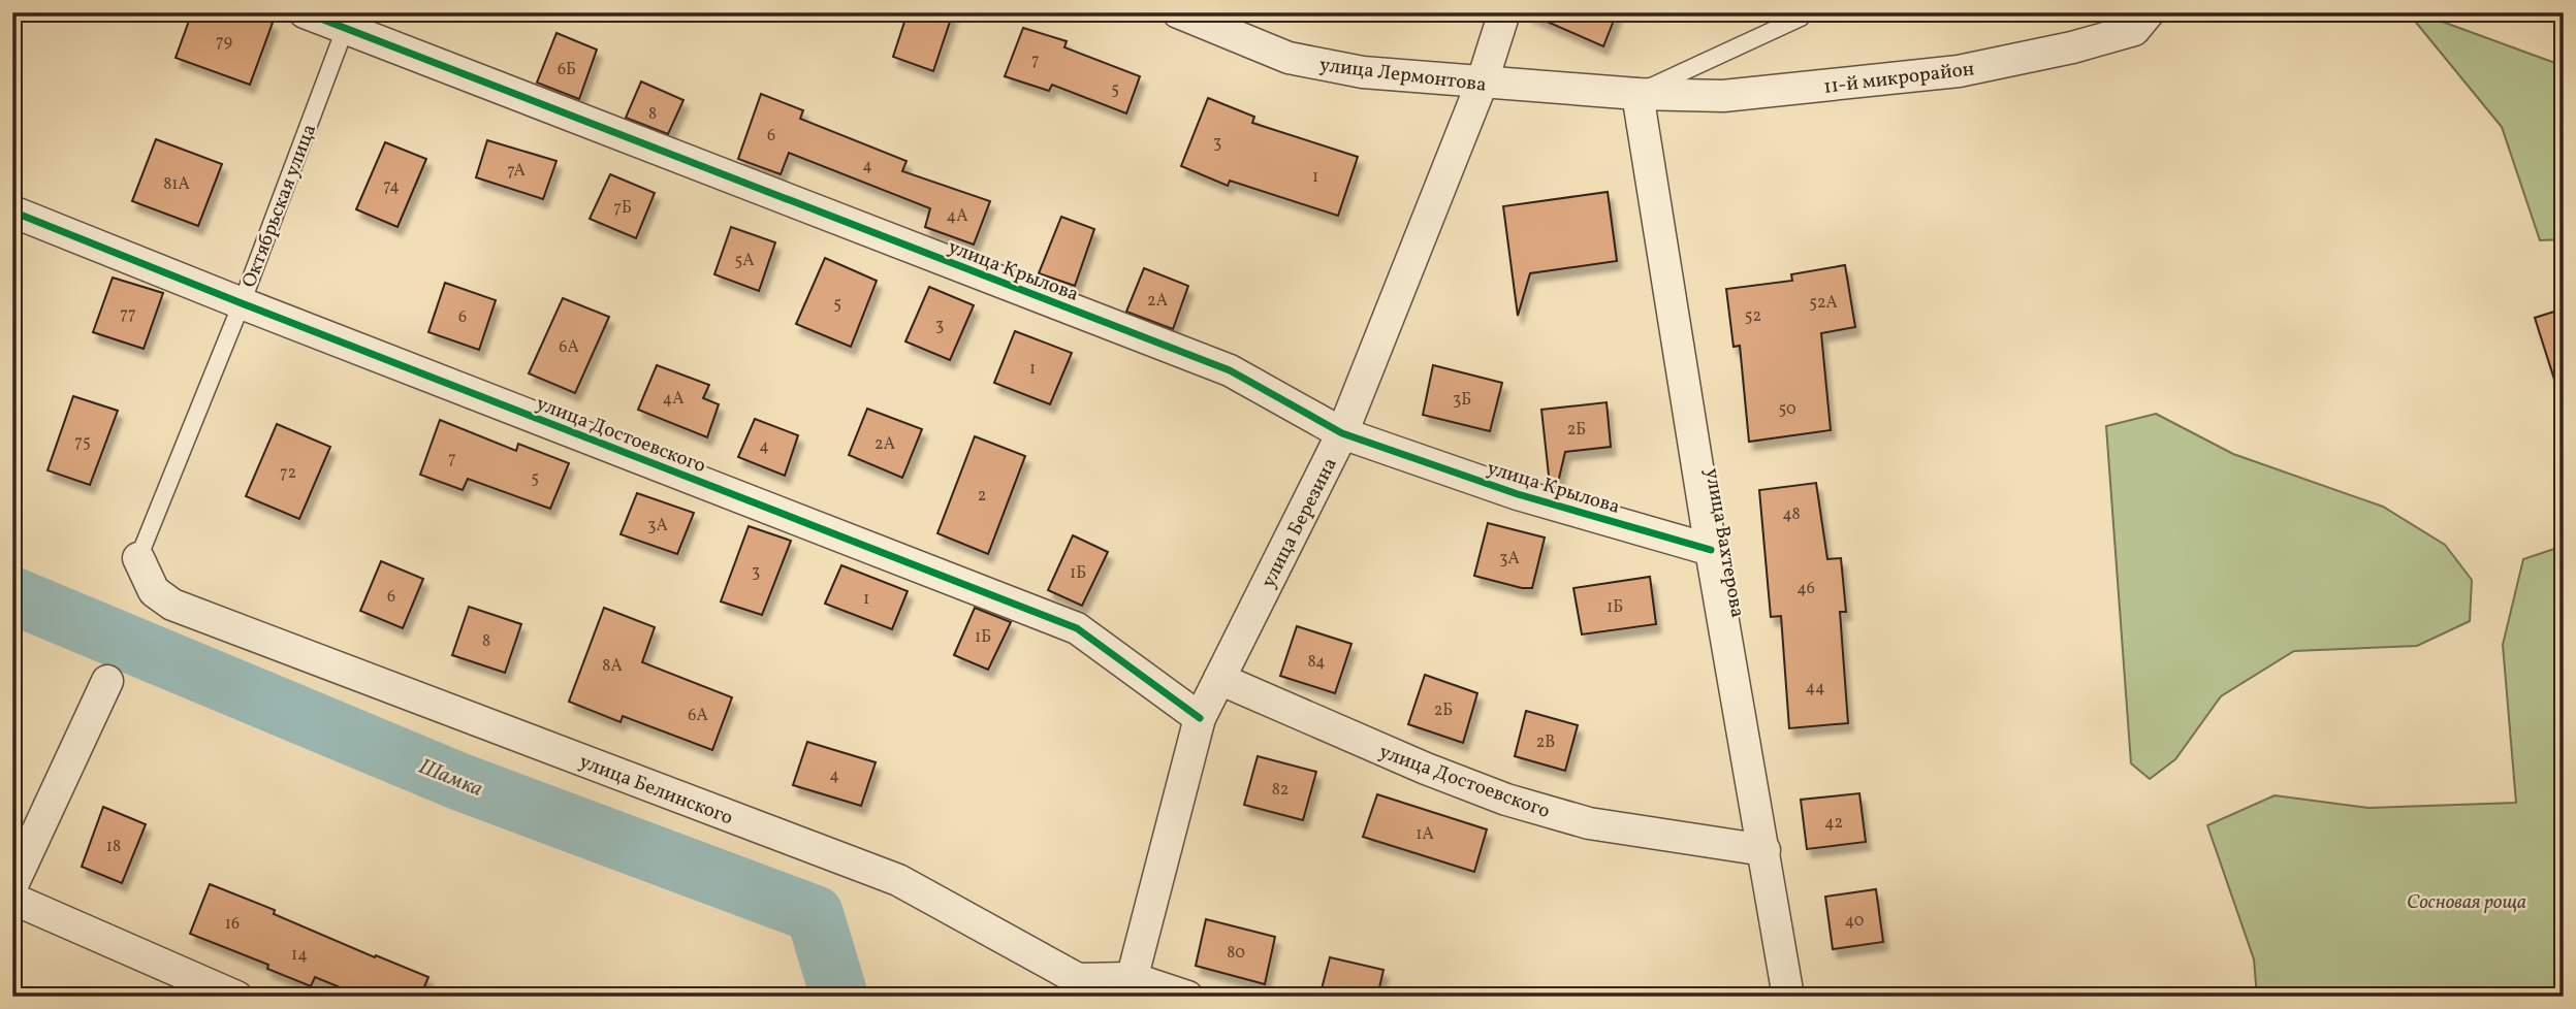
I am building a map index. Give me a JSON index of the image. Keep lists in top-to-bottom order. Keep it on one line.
{"streets":{"street":["улица Лермонтова","11-й микрорайон","улица Крылова","улица Достоевского","улица Березина","улица Вахтерова","улица Белинского"],"lane":["Октябрьская улица"]},"crossings":[["улица Лермонтова","11-й микрорайон"],["улица Лермонтова","улица Березина"],["улица Лермонтова","улица Вахтерова"],["11-й микрорайон","улица Вахтерова"],["Октябрьская улица","улица Крылова"],["Октябрьская улица","улица Достоевского"],["Октябрьская улица","улица Белинского"],["улица Крылова","улица Березина"],["улица Крылова","улица Вахтерова"],["улица Достоевского","улица Березина"],["улица Достоевского","улица Вахтерова"],["улица Березина","улица Белинского"]],"water":["Шамка"],"parks":["Сосновая роща"],"house_numbers":["79","7","6Б","5","8","6","3","4","7А","1","81А","74","7Б","4А","5А","2А","52А","5","77","52","6","3","6А","1","4А","3Б","50","2Б","75","2А","4","7","72","5","2","48","3А","3А","3","1Б","46","6","1","1Б","1Б","8","84","8А","44","2Б","6А","2В","4","82","42","1А","18","40","16","80","14"]}
